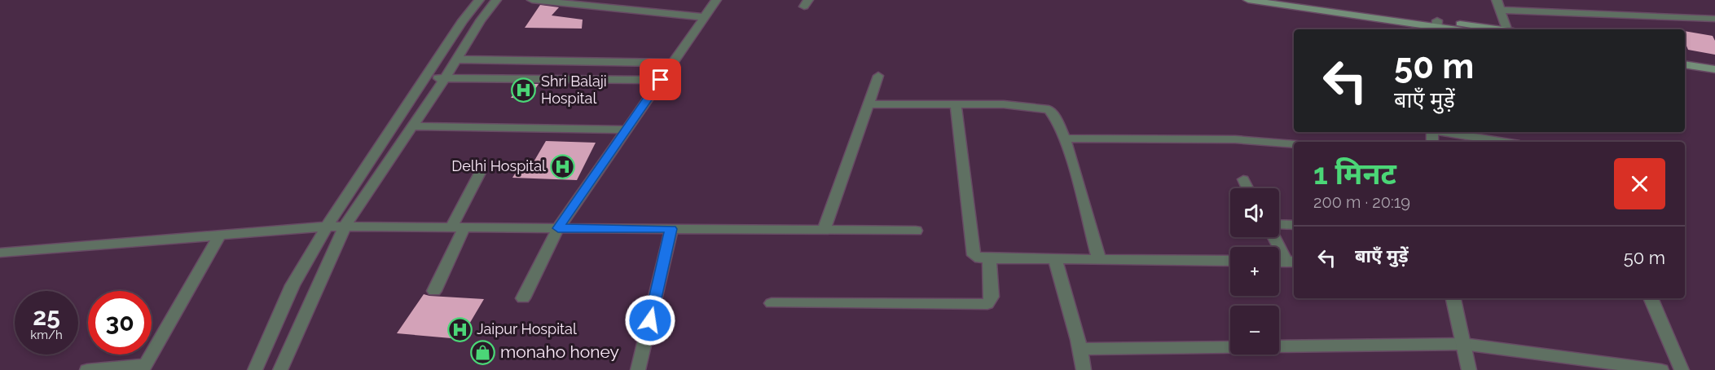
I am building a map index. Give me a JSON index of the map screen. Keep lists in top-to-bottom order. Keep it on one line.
{"places":{"hospital":["Shri Balaji Hospital","Delhi Hospital","Jaipur Hospital"],"shop":["monaho honey"]},"page":{"turn":["50 m","बाएँ मुड़ें"],"heading":["1 मिनट","200 m · 20:19"],"map_buttons":["+","−"],"list":[{"name":"बाएँ मुड़ें","value":"50 m"}],"speed":"25 km/h","limit":"30"}}
